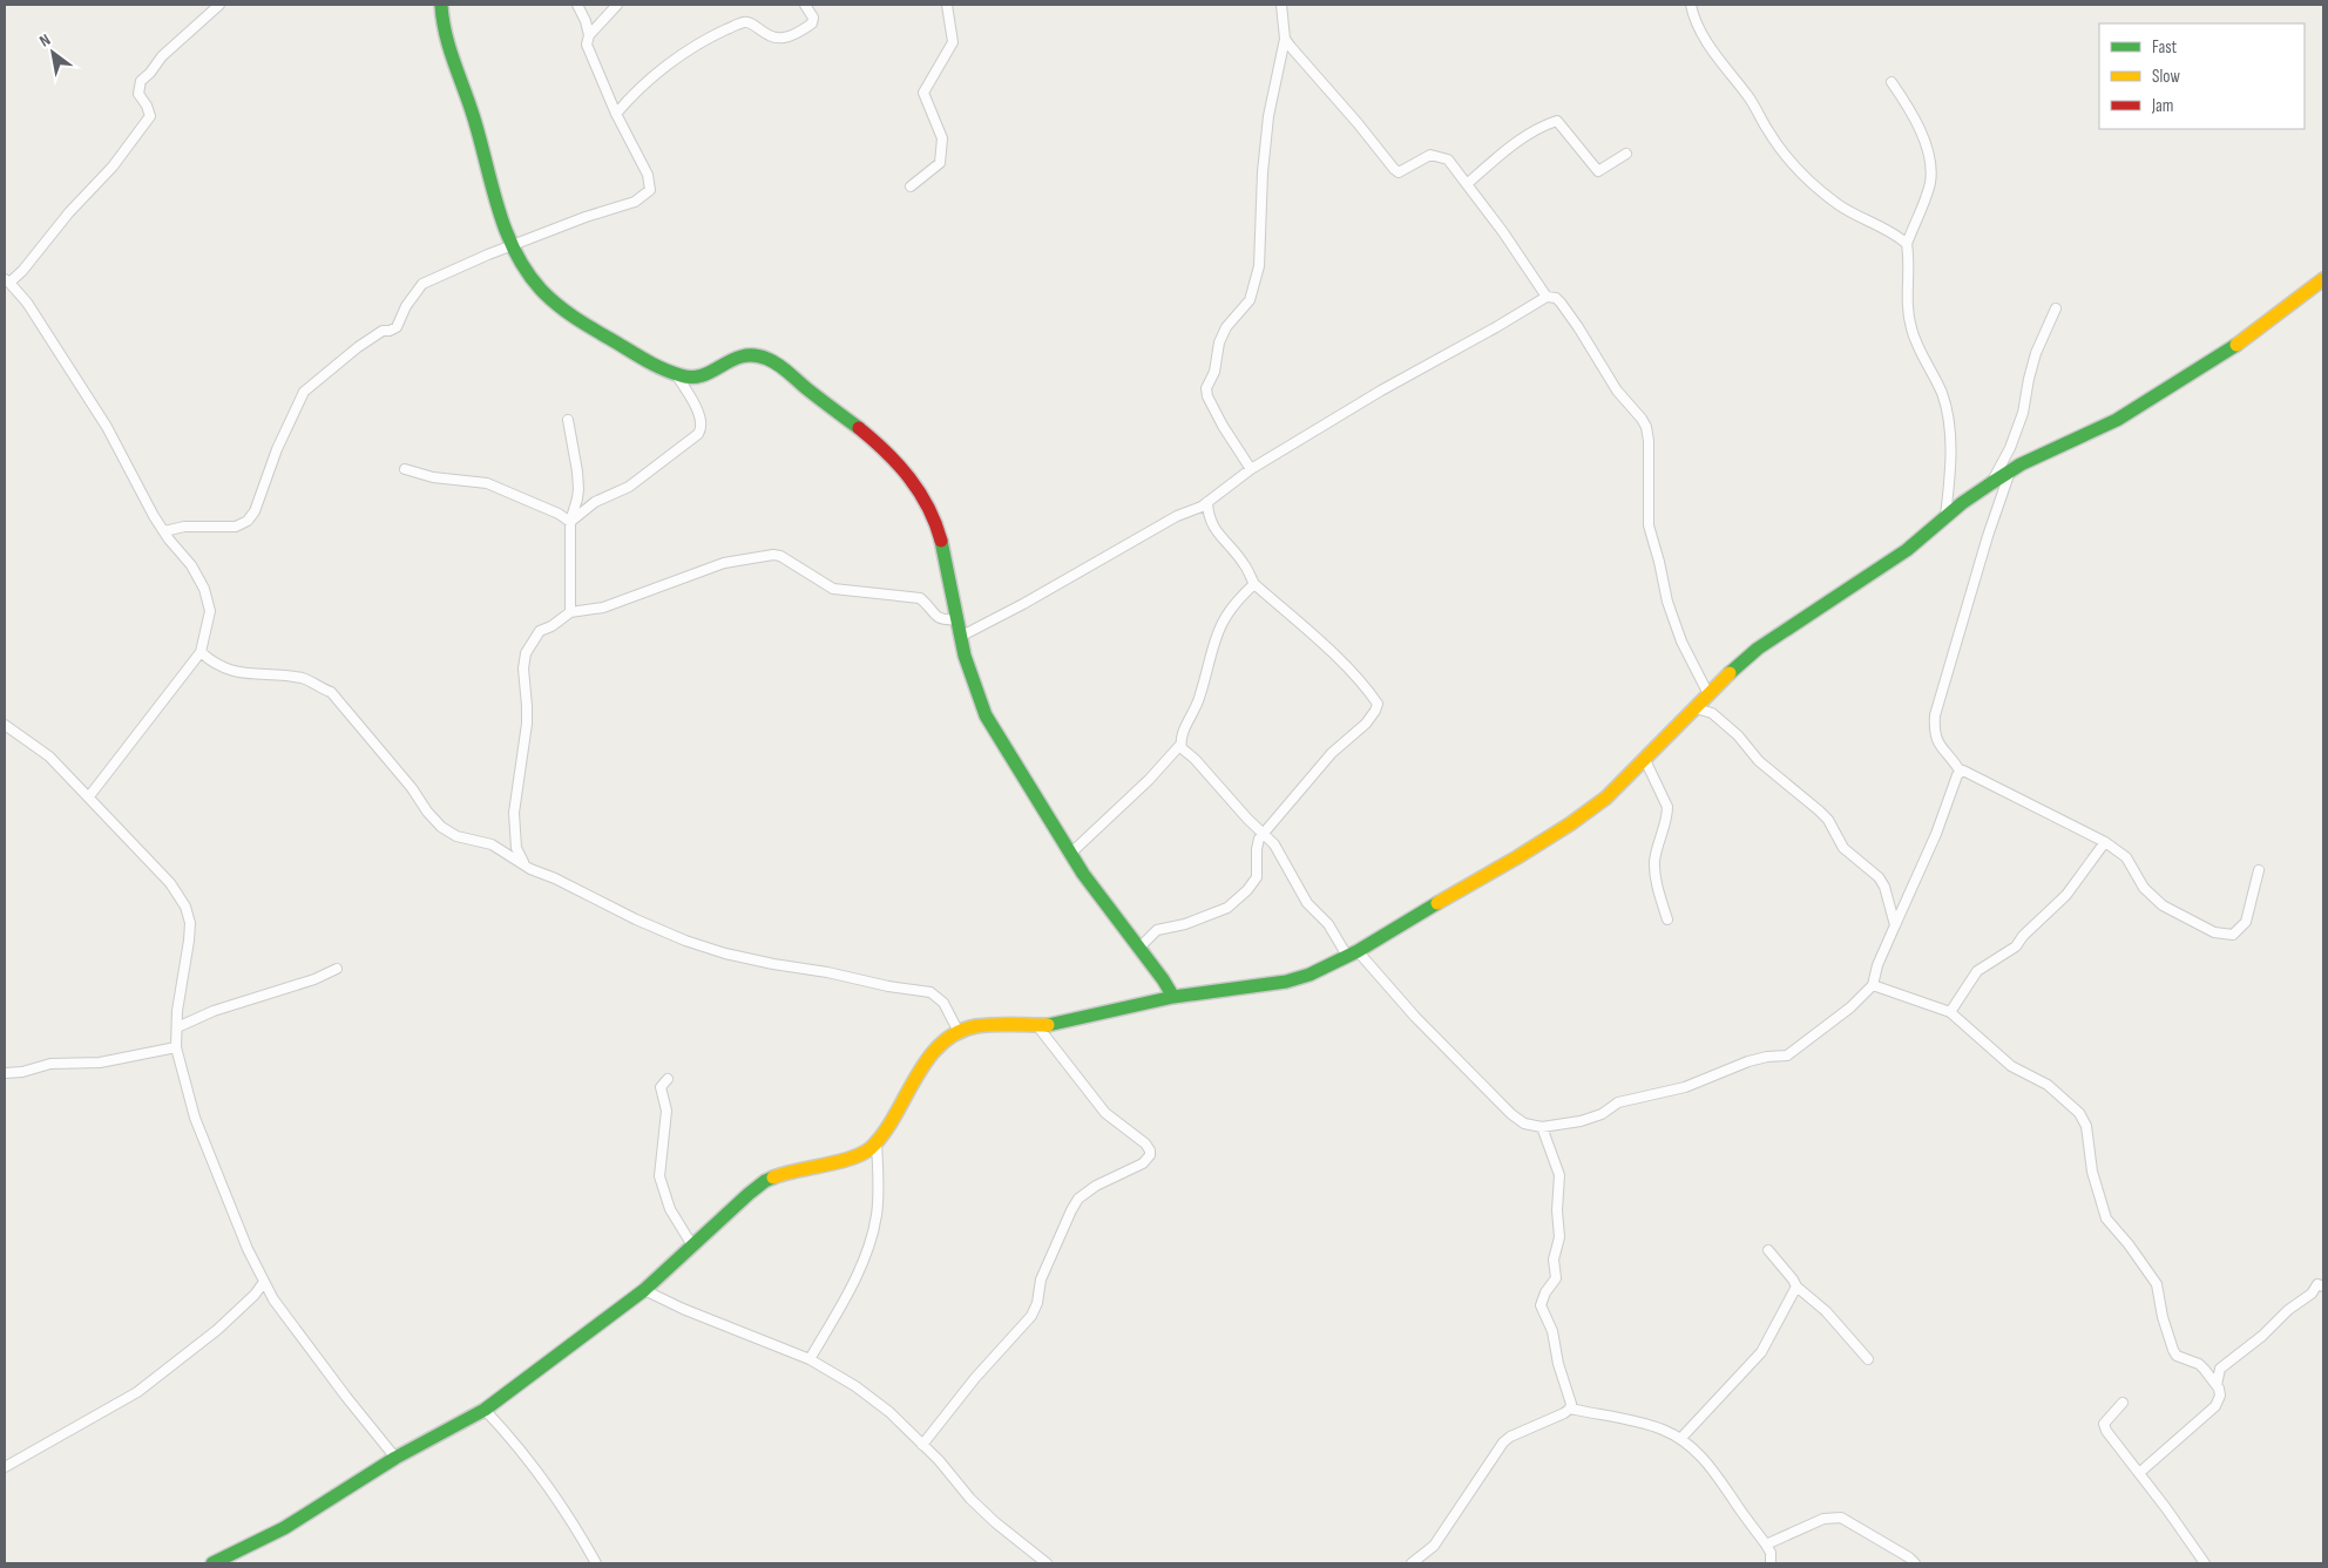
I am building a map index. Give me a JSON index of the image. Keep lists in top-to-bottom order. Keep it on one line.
{"legend":["Fast","Slow","Jam"],"north":"top left"}
